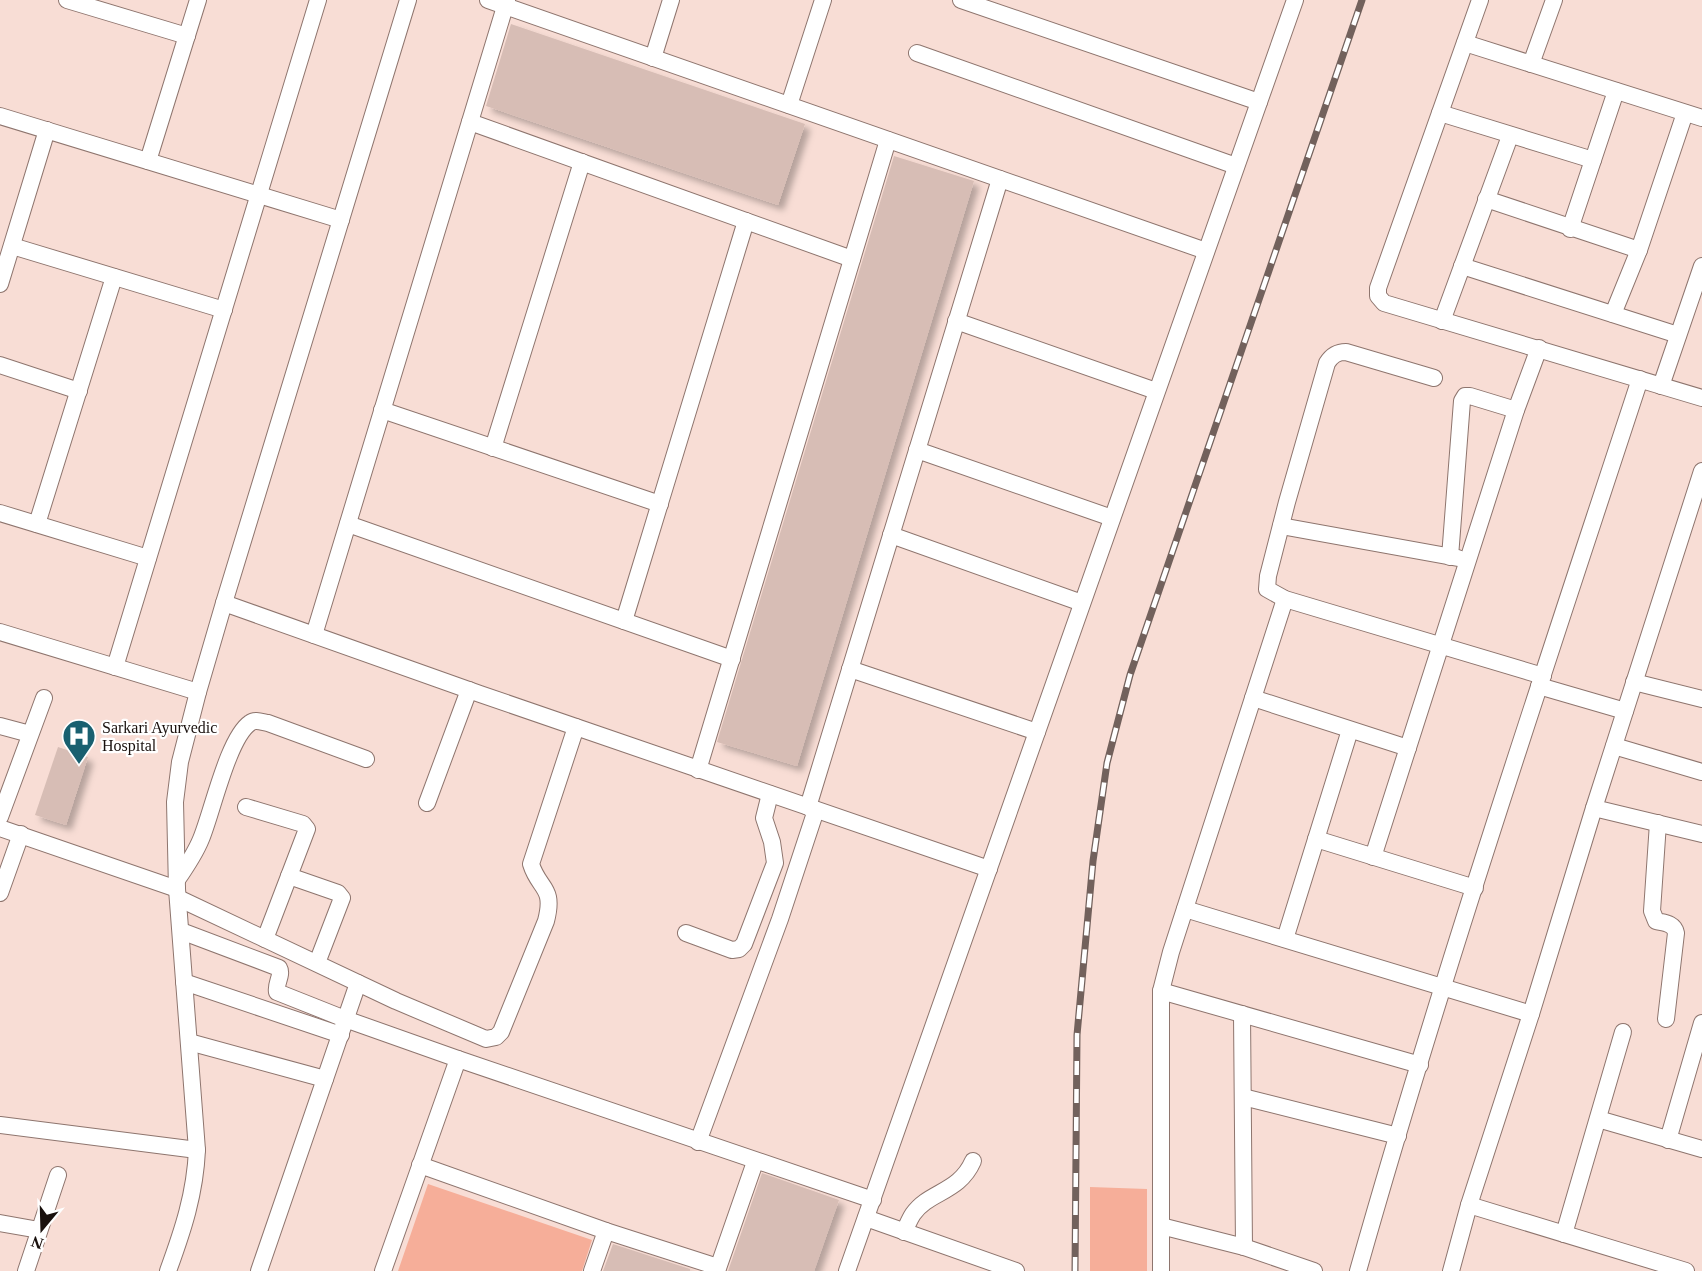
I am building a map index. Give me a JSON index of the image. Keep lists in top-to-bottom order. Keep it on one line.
{"places":{"hospital":["Sarkari Ayurvedic Hospital"]},"north":"bottom"}
